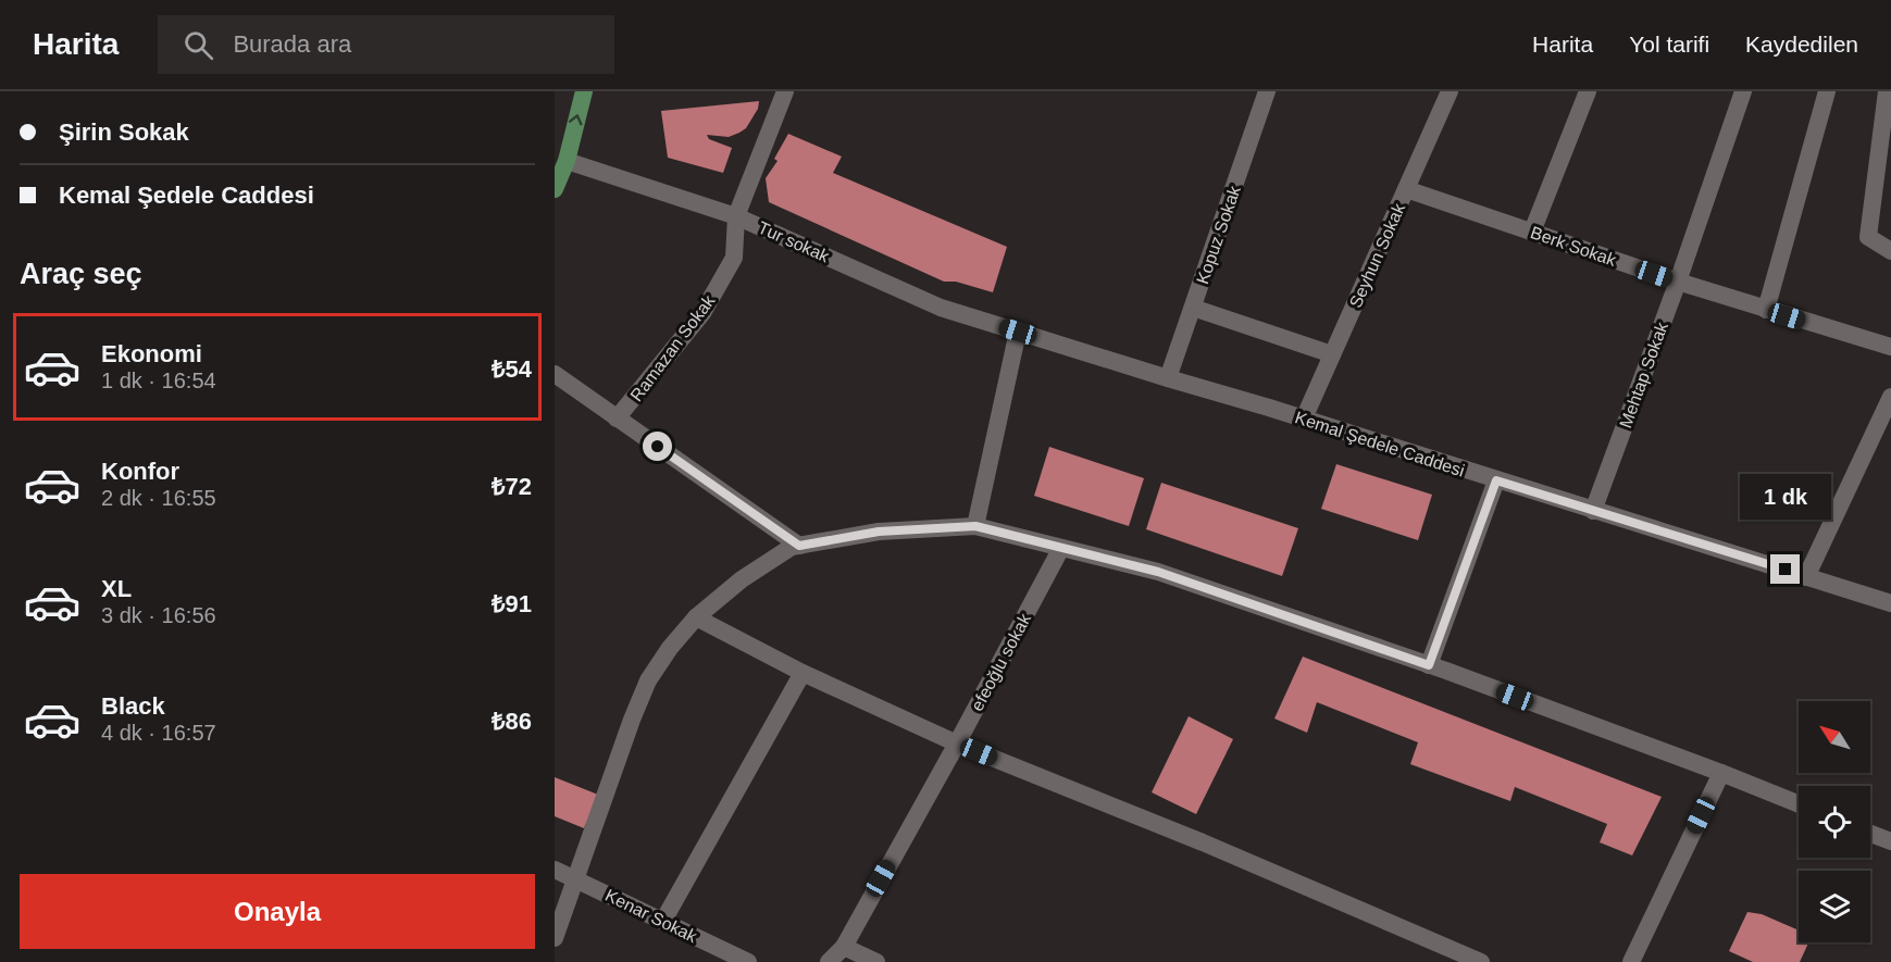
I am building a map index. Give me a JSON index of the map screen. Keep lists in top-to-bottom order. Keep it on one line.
{"streets":{"street":["Kopuz Sokak","Tur sokak","Berk Sokak","Seyhun Sokak","Ramazan Sokak","Mehtap Sokak","Kemal Şedele Caddesi","efeoğlu sokak","Kenar Sokak"]},"crossings":[["Kopuz Sokak","Kemal Şedele Caddesi"],["Tur sokak","Ramazan Sokak"],["Tur sokak","Kemal Şedele Caddesi"],["Berk Sokak","Seyhun Sokak"],["Berk Sokak","Mehtap Sokak"],["Seyhun Sokak","Kemal Şedele Caddesi"],["Mehtap Sokak","Kemal Şedele Caddesi"]],"north":"top left","page":{"header":"Harita","search":"Burada ara","nav":["Harita","Yol tarifi","Kaydedilen"],"banner":["Şirin Sokak","Kemal Şedele Caddesi"],"heading":"Araç seç","list":[{"name":"Ekonomi","note":"1 dk · 16:54","value":"₺54"},{"name":"Konfor","note":"2 dk · 16:55","value":"₺72"},{"name":"XL","note":"3 dk · 16:56","value":"₺91"},{"name":"Black","note":"4 dk · 16:57","value":"₺86"}],"bubble":"1 dk","buttons":"Onayla"}}
